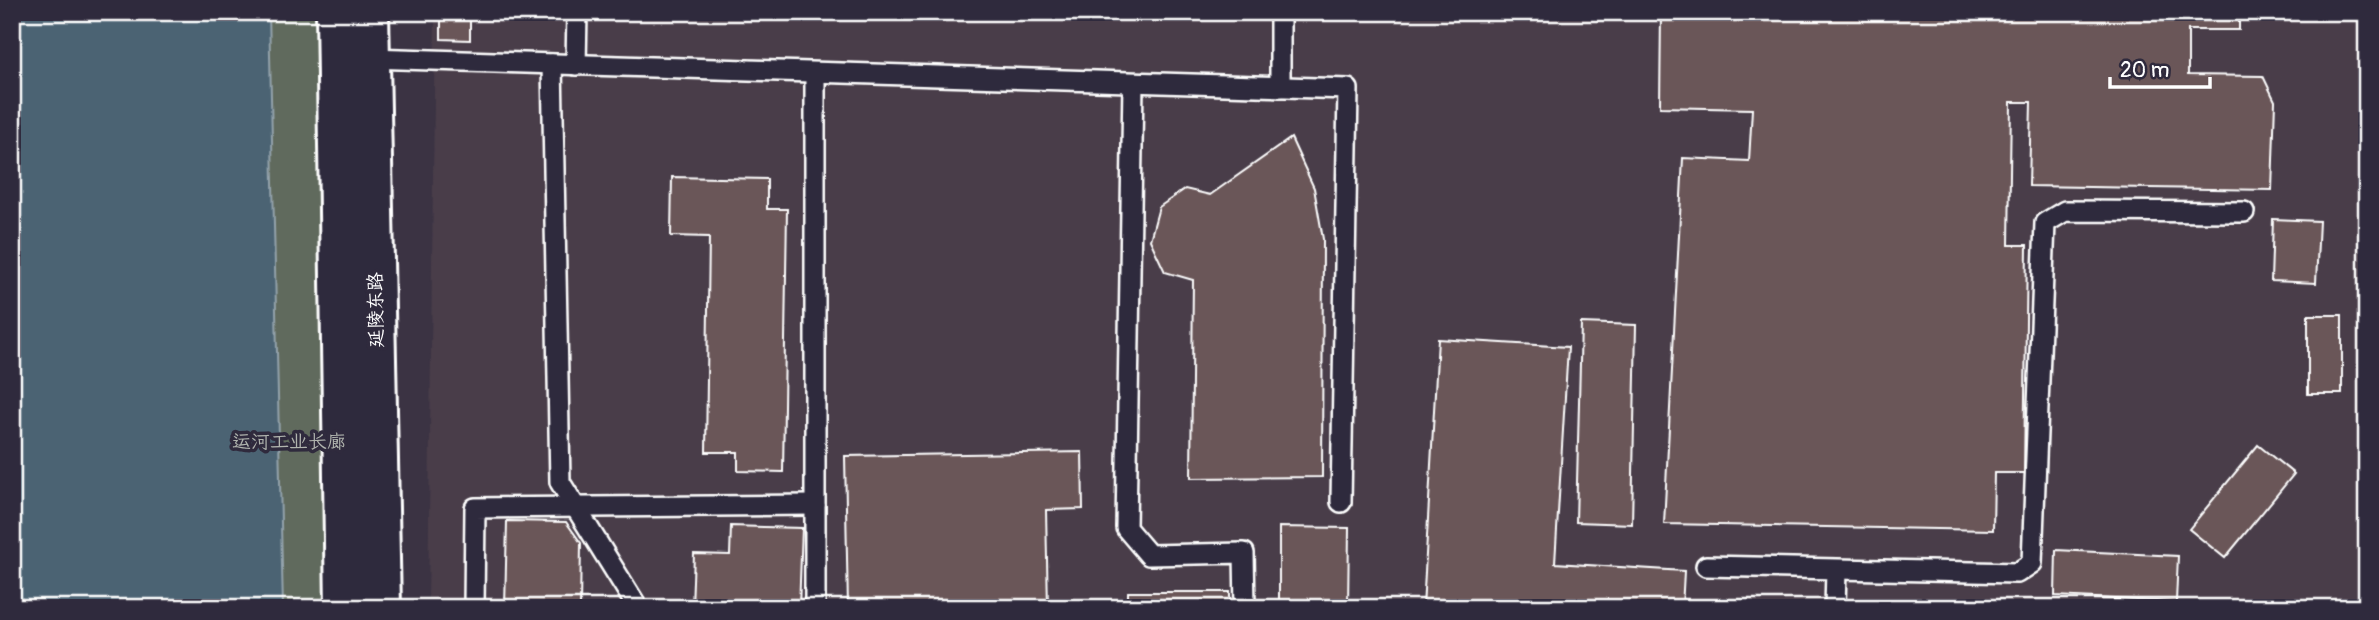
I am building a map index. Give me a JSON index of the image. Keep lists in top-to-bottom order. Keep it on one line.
{"streets":{"main road":["延陵东路"]},"parks":["运河工业长廊"],"scale_bar":"20 m"}
